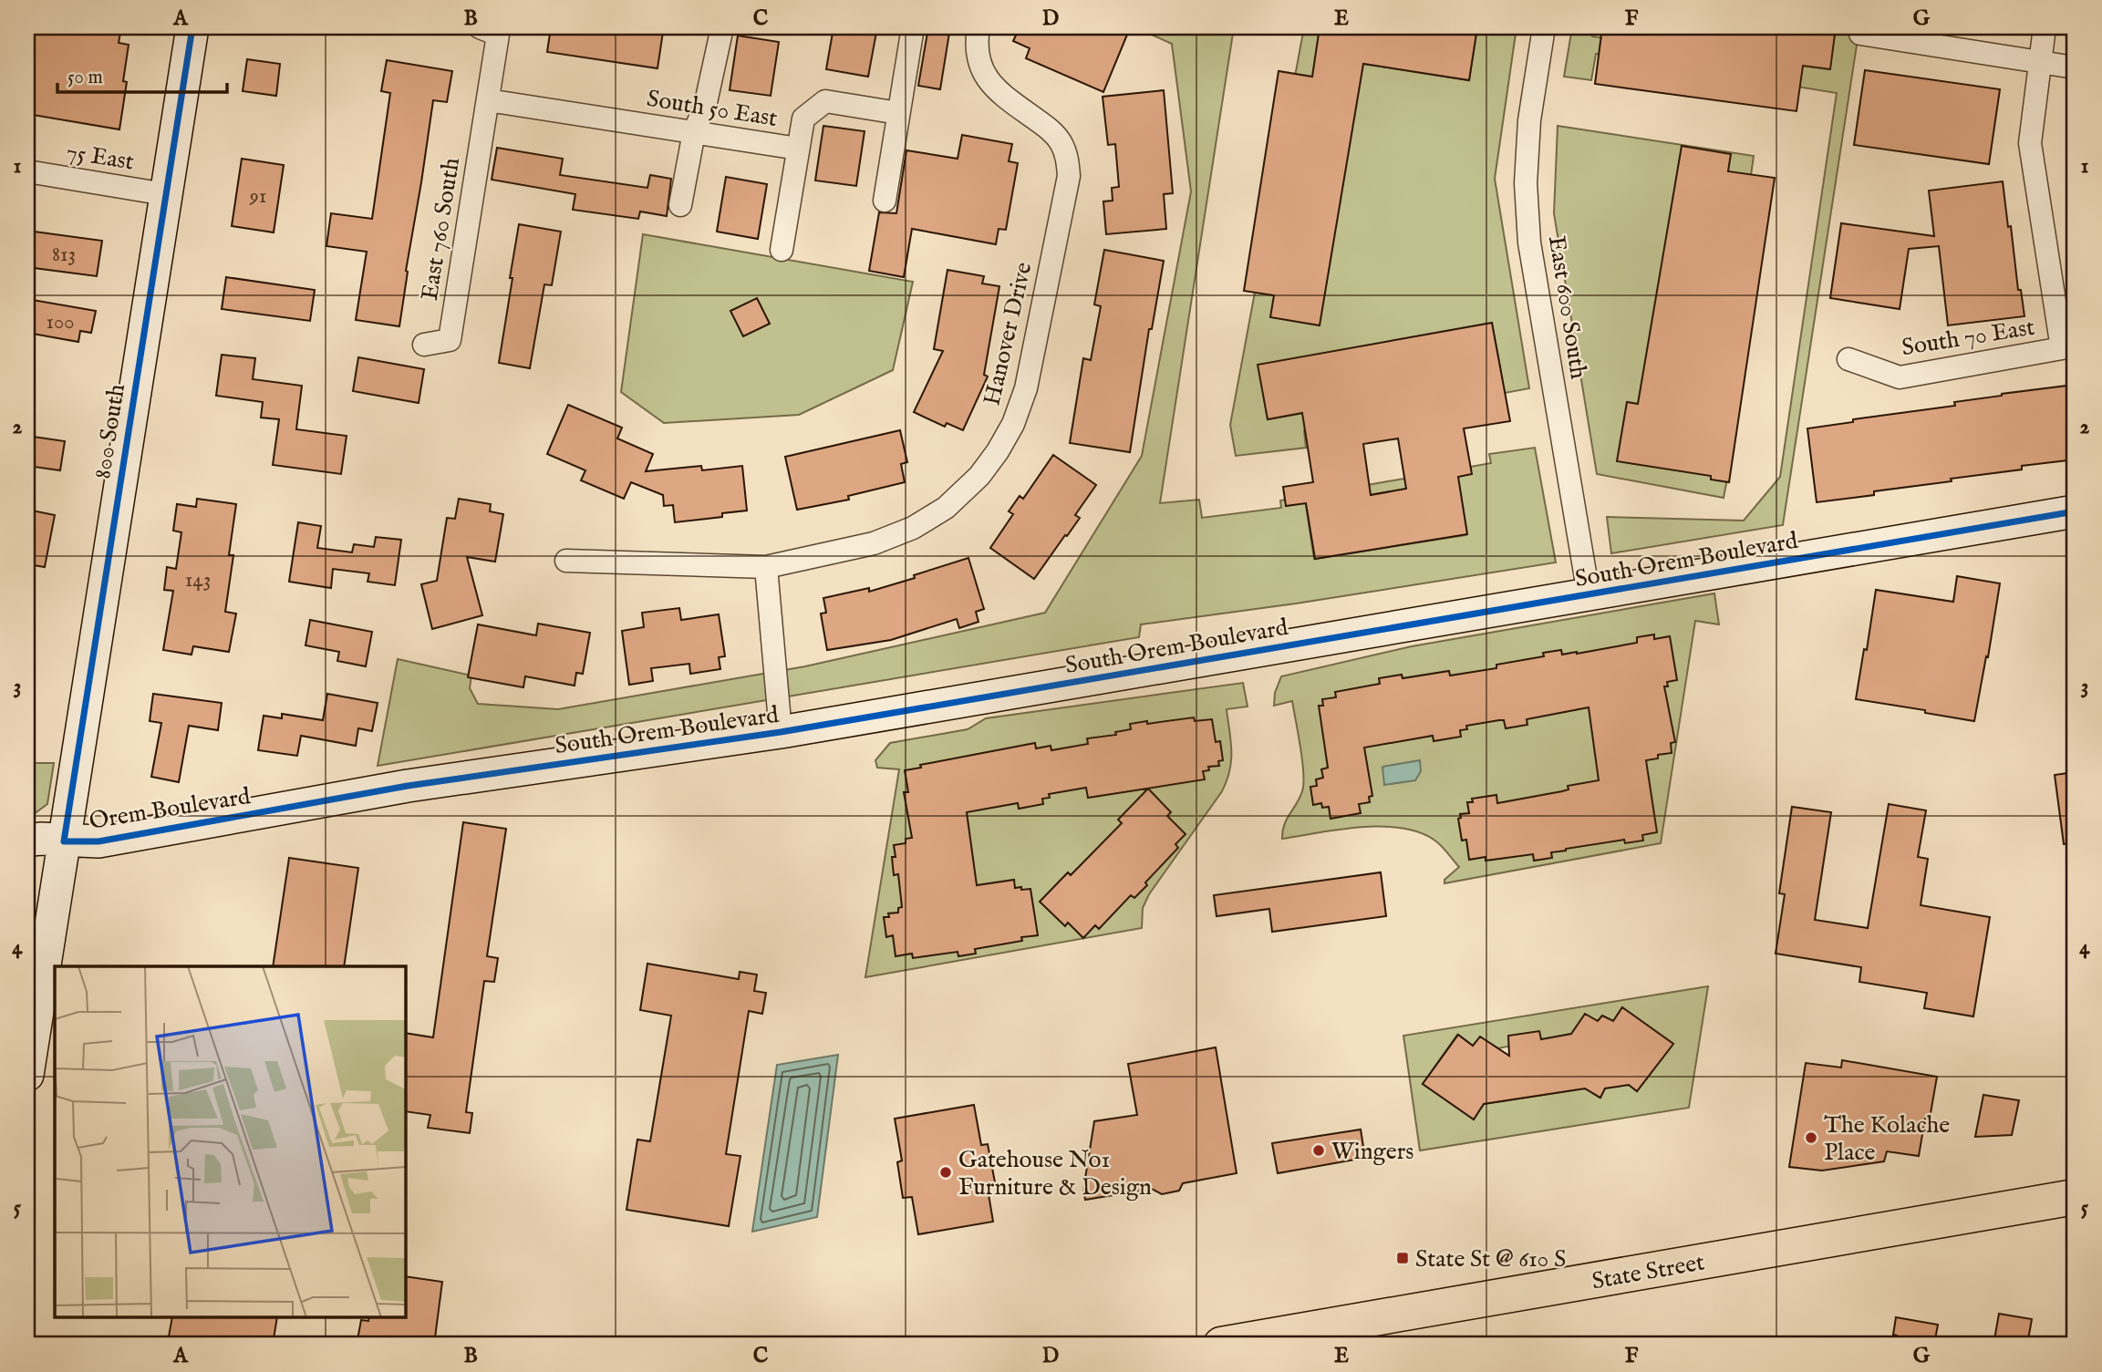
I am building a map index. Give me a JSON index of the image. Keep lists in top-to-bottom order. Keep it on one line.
{"streets":{"main road":["State Street"],"street":["South 50 East","75 East","East 760 South","East 600 South","Hanover Drive","South 70 East","800 South","South Orem Boulevard","Orem Boulevard"]},"crossings":[["South 50 East","East 760 South"],["75 East","800 South"],["East 600 South","South Orem Boulevard"],["800 South","Orem Boulevard"],["South Orem Boulevard","Orem Boulevard"]],"places":{"other":["The Kolache Place","Wingers","Gatehouse No1 Furniture & Design"],"transit":["State St @ 610 S"]},"house_numbers":["91","813","100","143"],"scale_bar":"50 m","grid":{"columns":["A","B","C","D","E","F","G"],"rows":["1","2","3","4","5"]}}
